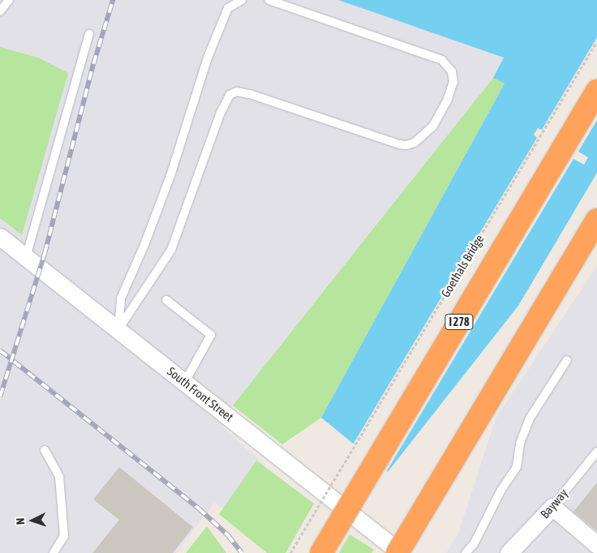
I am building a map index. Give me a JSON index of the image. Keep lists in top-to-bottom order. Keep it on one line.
{"streets":{"highway":["I 278"],"street":["South Front Street","Bayway"],"path":["Goethals Bridge"]},"north":"left"}
